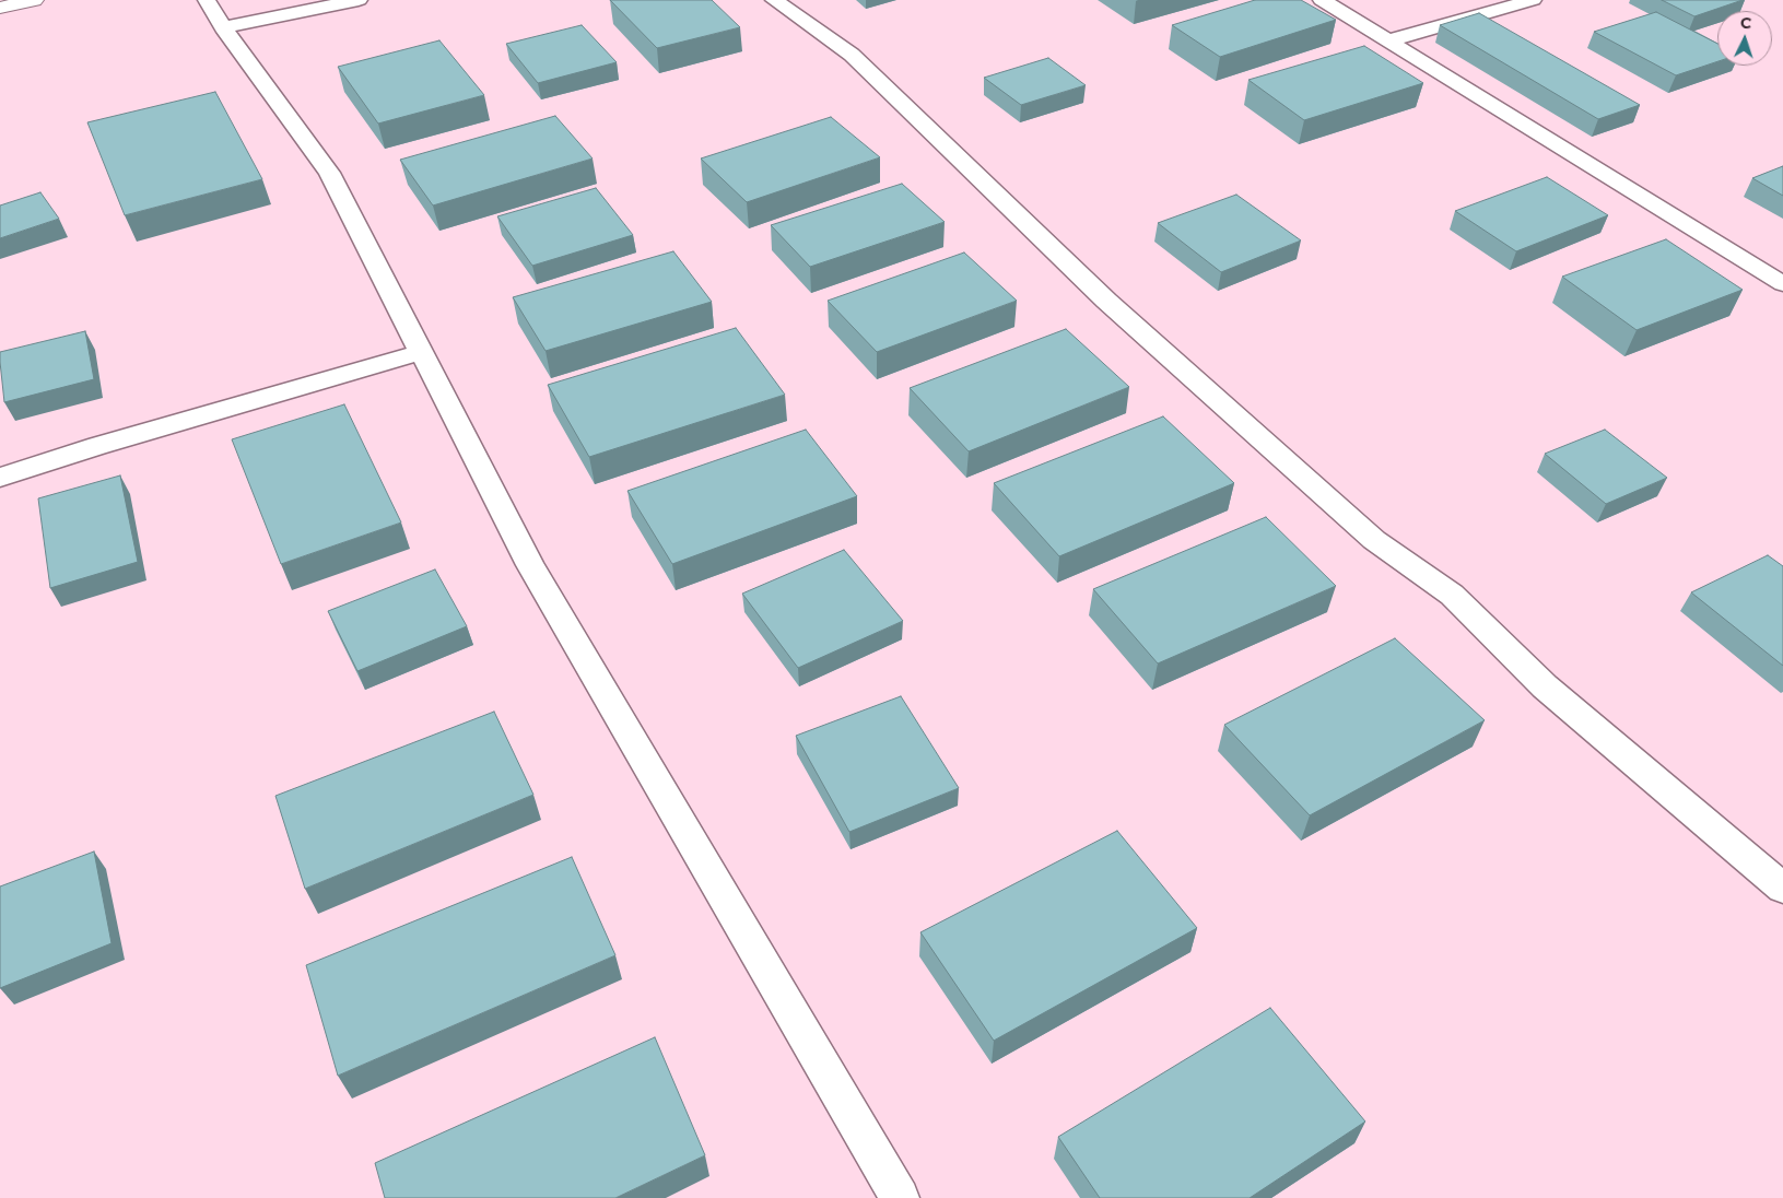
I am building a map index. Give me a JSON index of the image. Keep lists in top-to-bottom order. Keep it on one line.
{"north":"top"}
